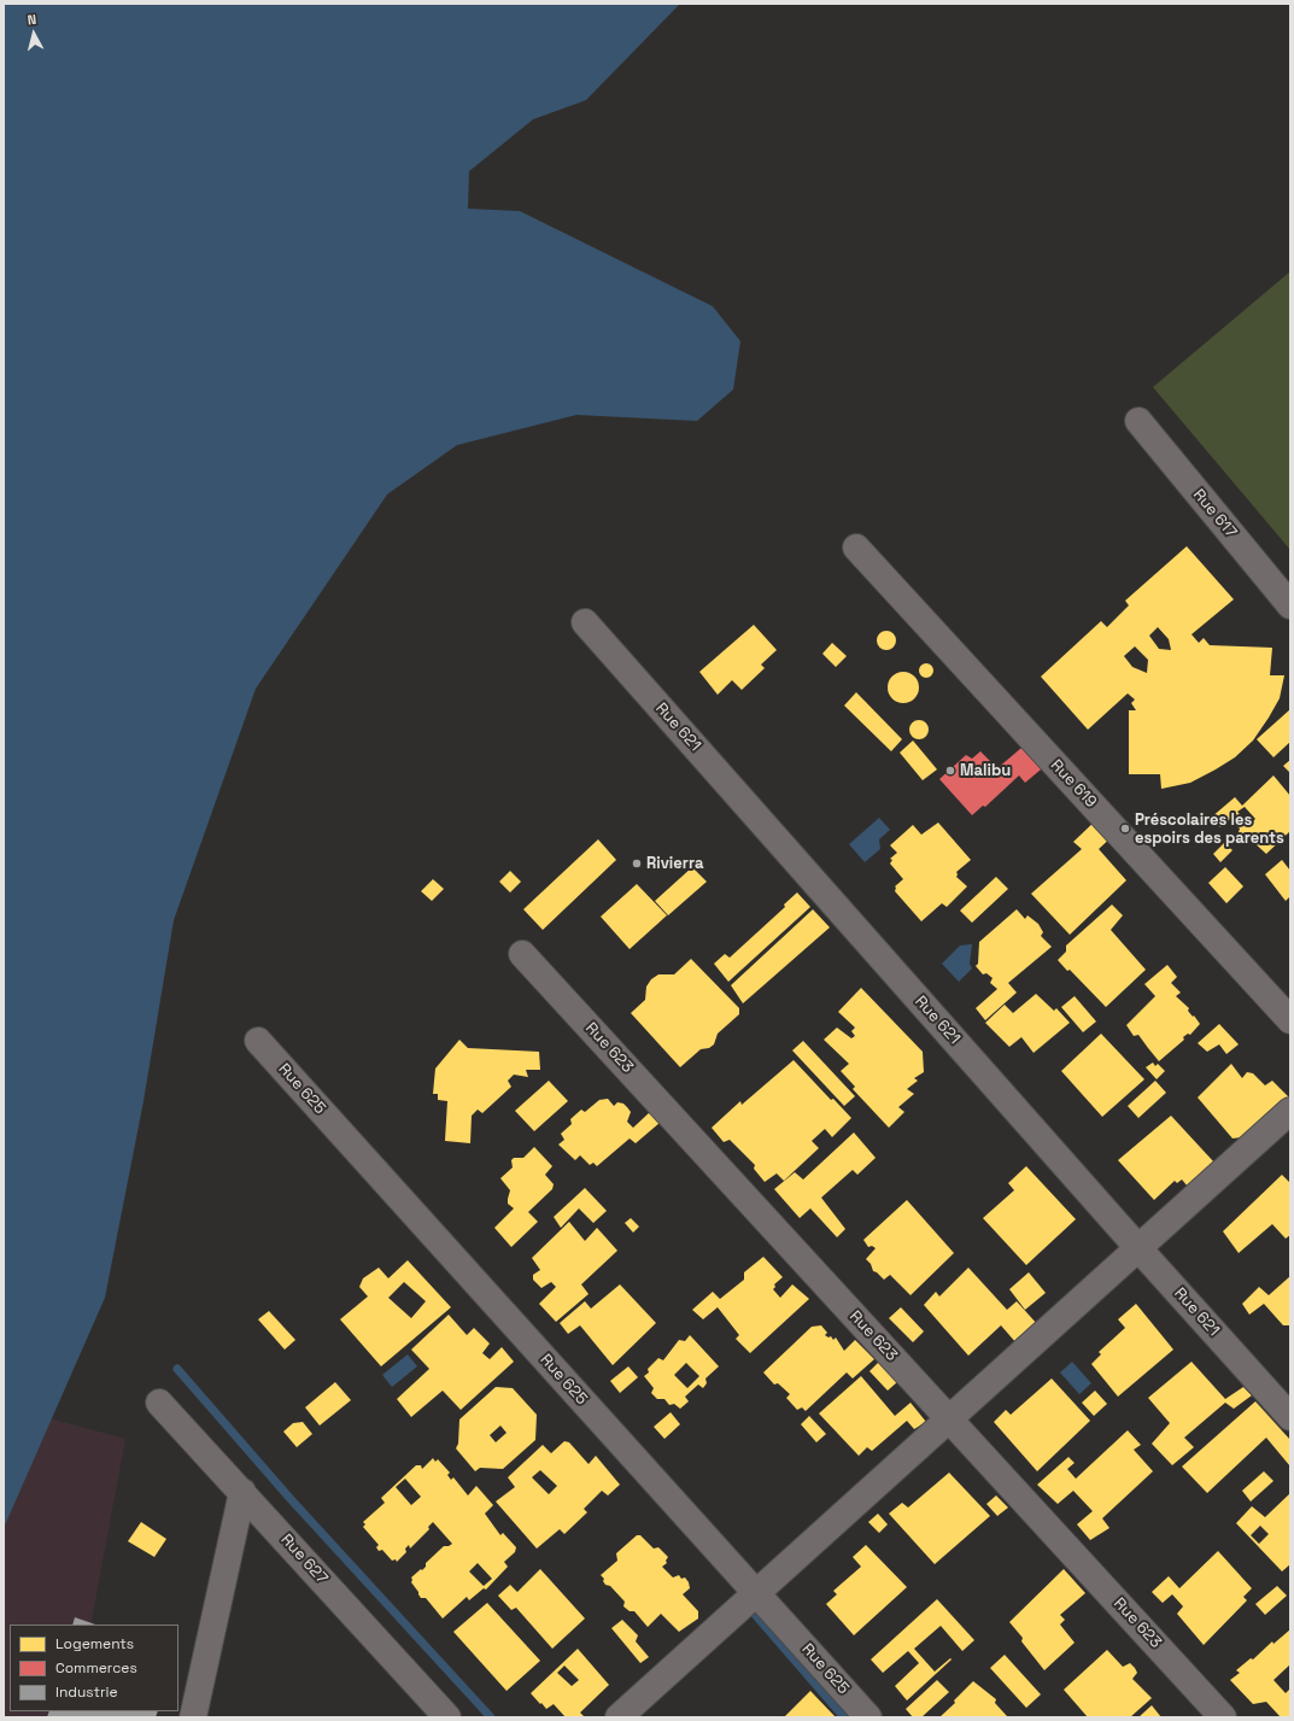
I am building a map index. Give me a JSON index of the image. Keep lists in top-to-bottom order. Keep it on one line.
{"streets":{"street":["Rue 617","Rue 621","Rue 619","Rue 623","Rue 625","Rue 627"]},"places":["Malibu","Préscolaires les espoirs des parents","Rivierra"],"legend":["Logements","Commerces","Industrie"],"north":"top"}
